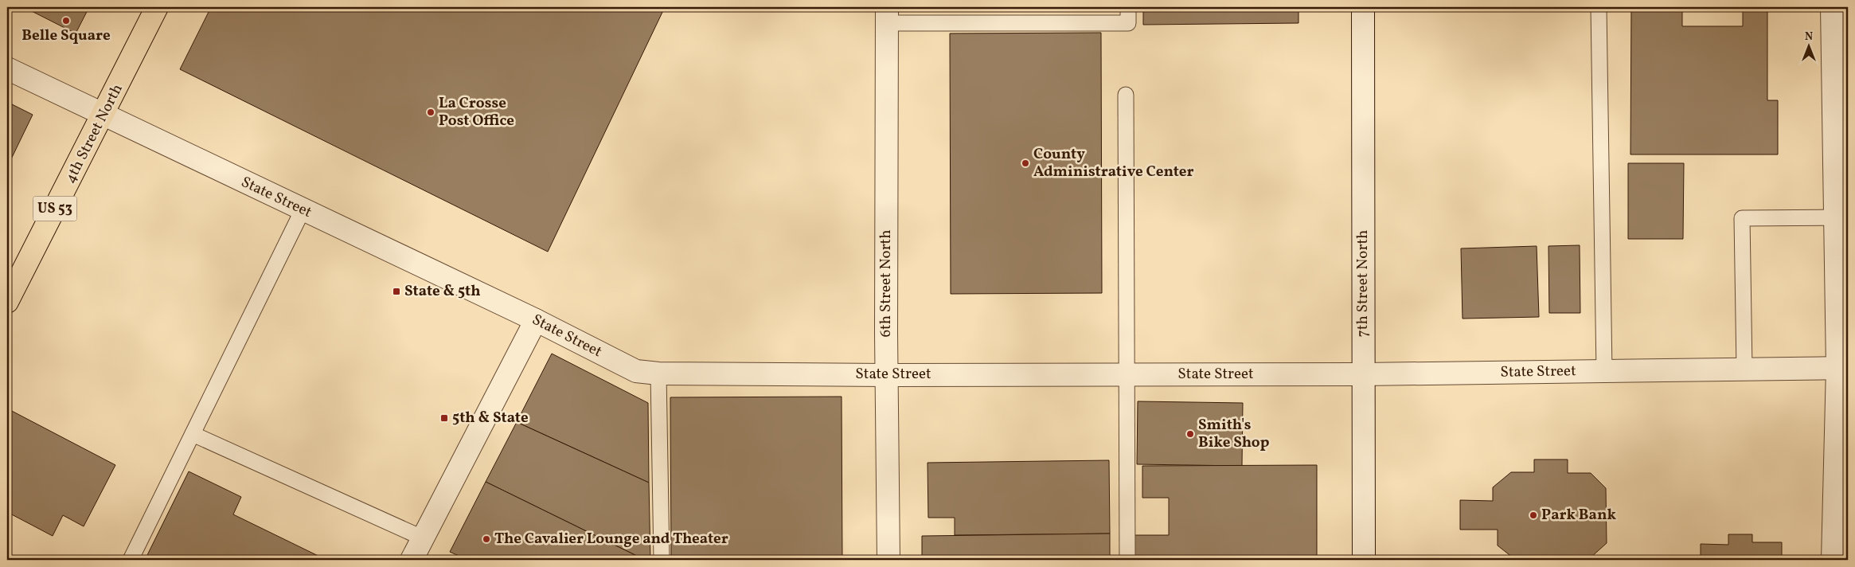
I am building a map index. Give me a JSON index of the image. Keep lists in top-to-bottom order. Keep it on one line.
{"streets":{"highway":["4th Street North","US 53"],"street":["State Street","6th Street North","7th Street North"]},"crossings":[["4th Street North","State Street"],["State Street","6th Street North"],["State Street","7th Street North"]],"places":{"other":["Belle Square","La Crosse Post Office","County Administrative Center","Smith's Bike Shop","Park Bank","The Cavalier Lounge and Theater"],"transit":["State & 5th","5th & State"]},"north":"top"}
